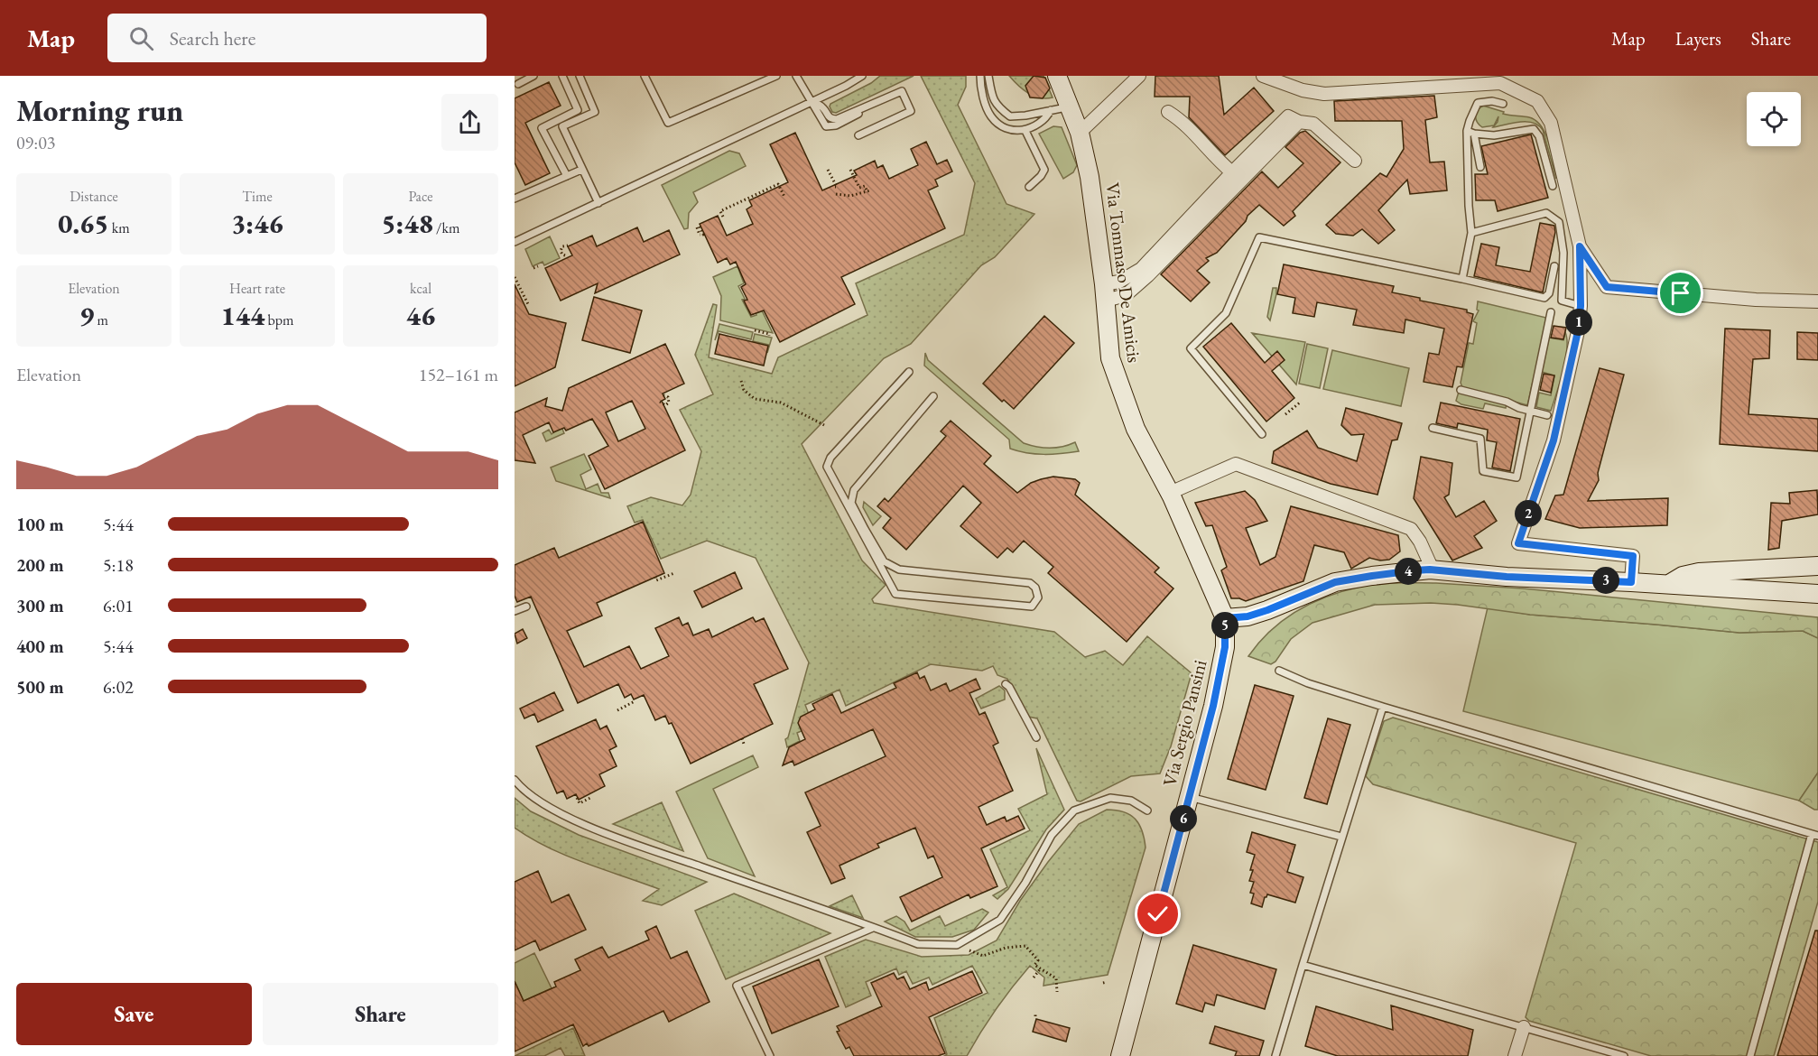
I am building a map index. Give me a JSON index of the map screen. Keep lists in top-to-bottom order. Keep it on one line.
{"streets":{"main road":["Via Tommaso De Amicis","Via Sergio Pansini"]},"crossings":[["Via Tommaso De Amicis","Via Sergio Pansini"]],"page":{"header":"Map","search":"Search here","nav":["Map","Layers","Share"],"heading":["Morning run","09:03"],"stats":[["Distance","0.65 km"],["Time","3:46"],["Pace","5:48 /km"],["Elevation","9 m"],["Heart rate","144 bpm"],["kcal","46"]],"pins":["1","2","4","3","5","6"],"chart":["Elevation","152–161 m"],"list":[{"name":"100 m","note":"5:44"},{"name":"200 m","note":"5:18"},{"name":"300 m","note":"6:01"},{"name":"400 m","note":"5:44"},{"name":"500 m","note":"6:02"}],"buttons":["Save","Share"]}}
